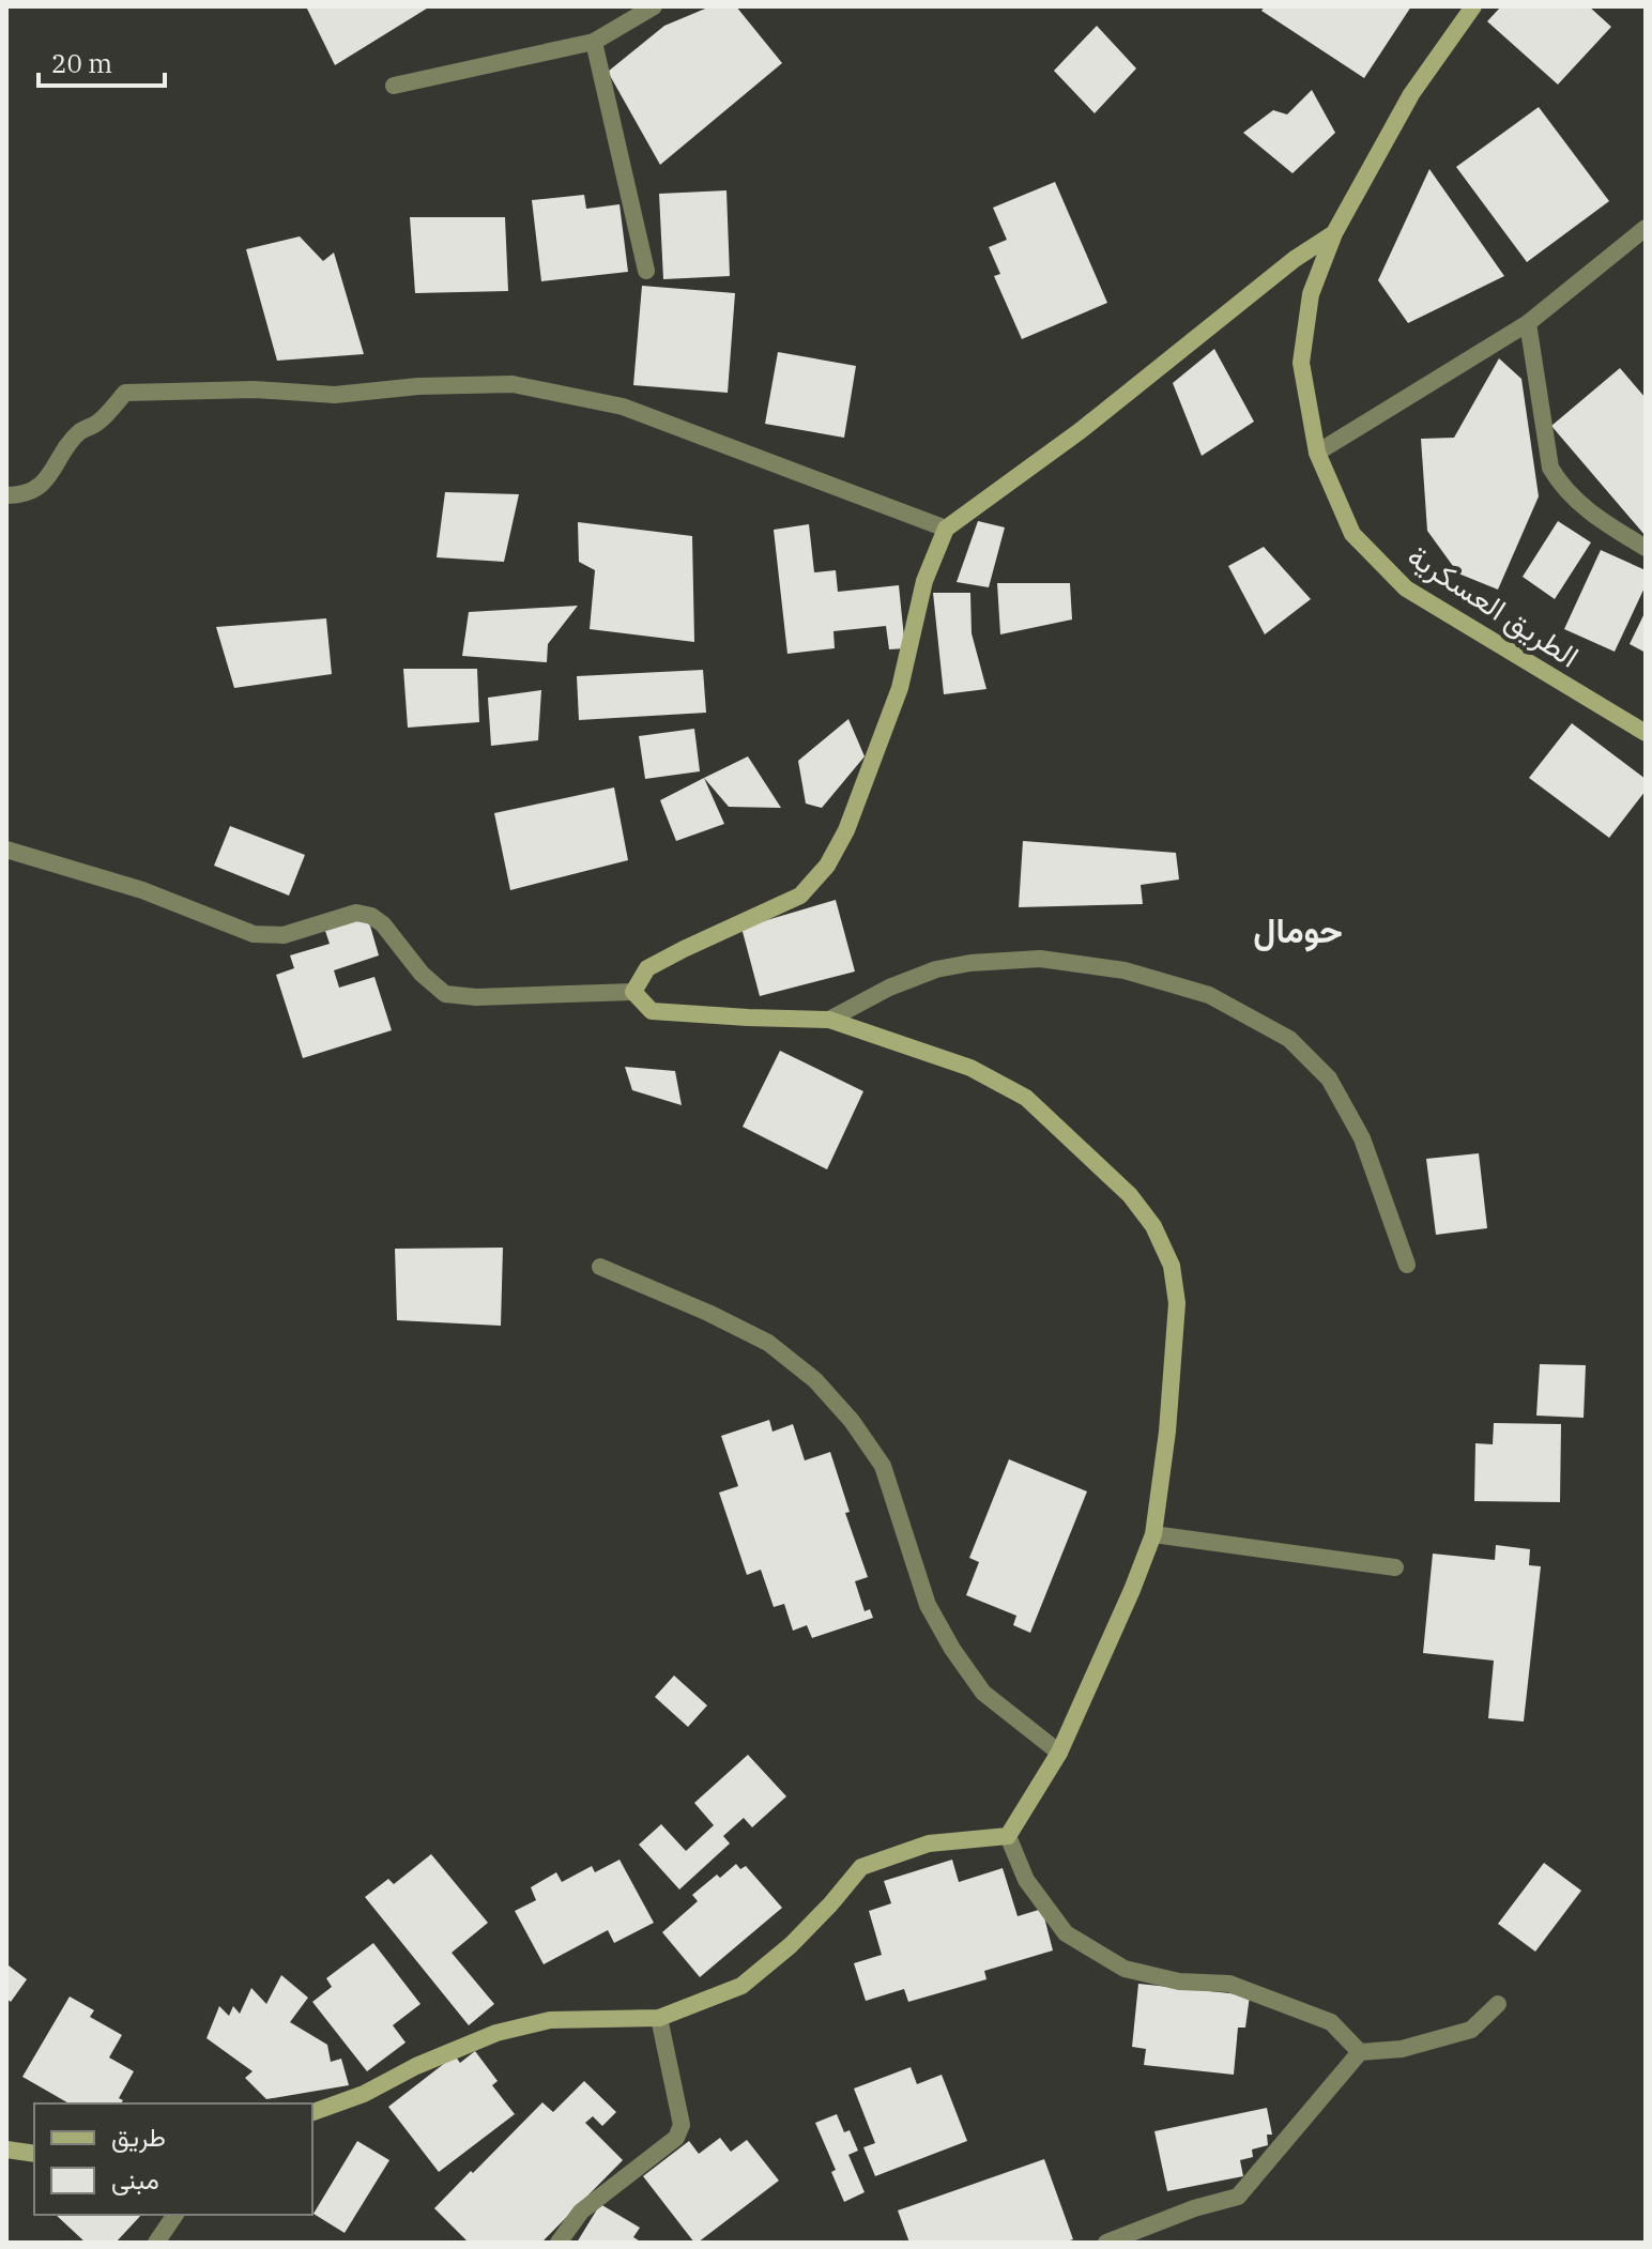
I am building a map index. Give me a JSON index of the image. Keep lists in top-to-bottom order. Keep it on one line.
{"streets":{"street":["الطريق العسكرية"]},"districts":["حومال"],"legend":["طريق","مبنى"],"scale_bar":"20 m"}
